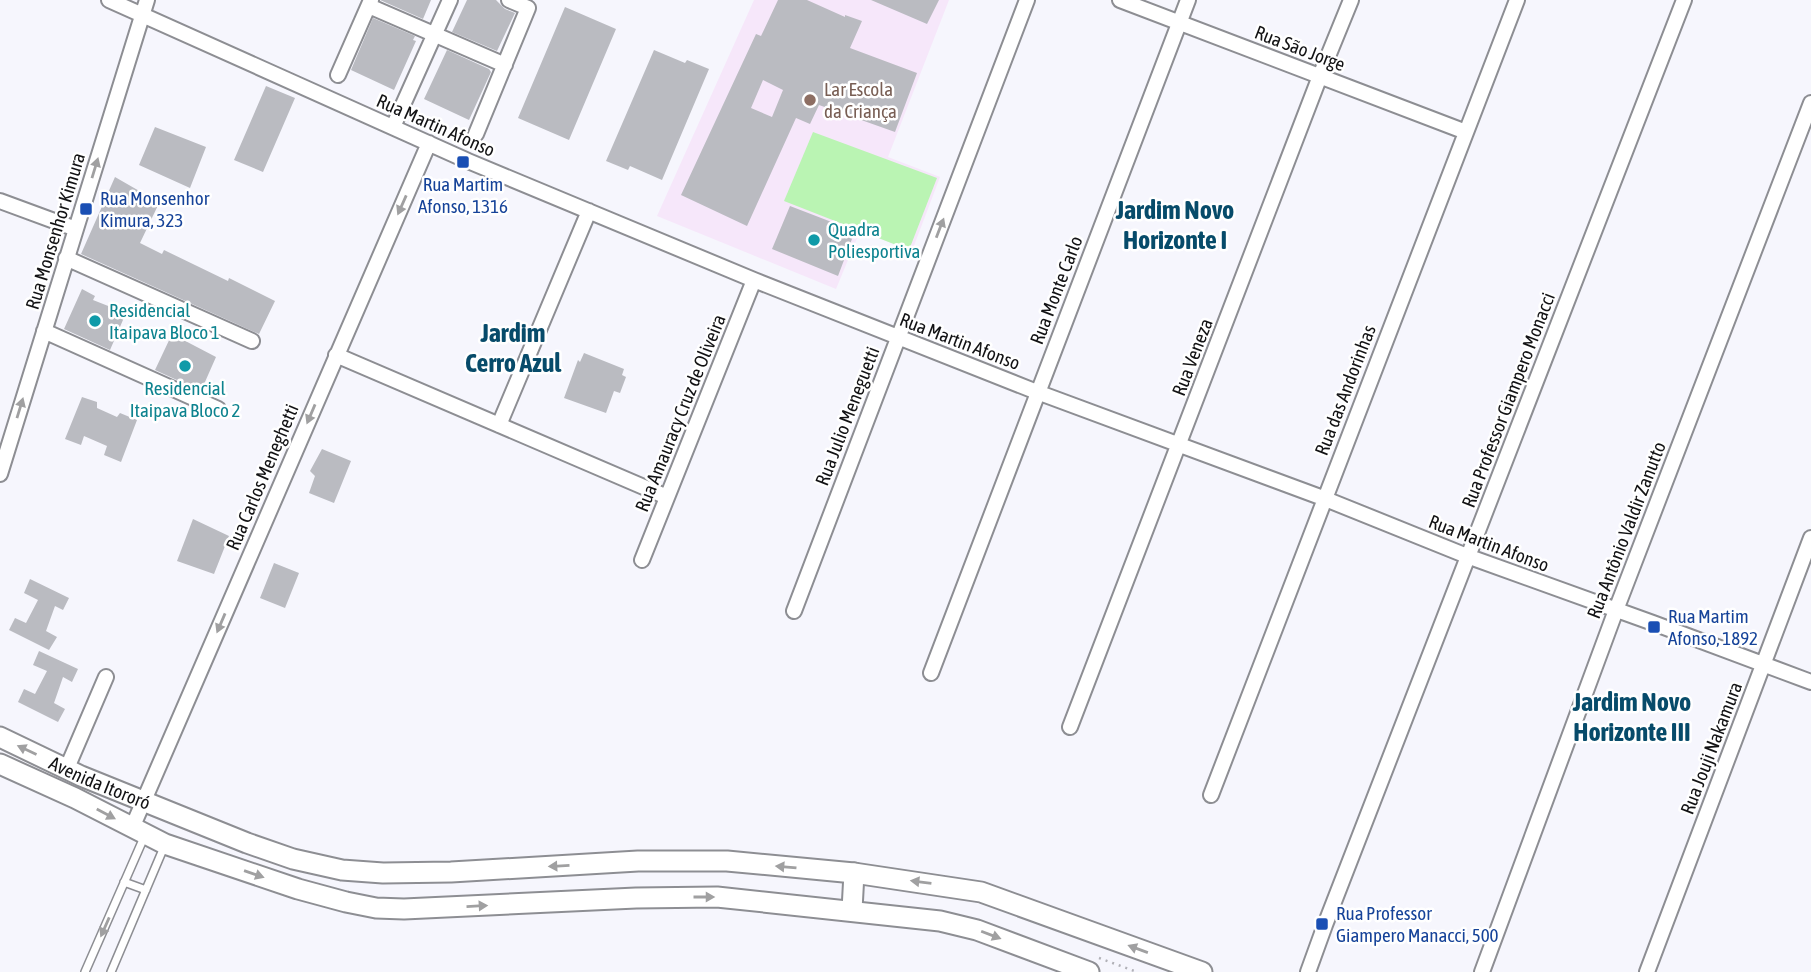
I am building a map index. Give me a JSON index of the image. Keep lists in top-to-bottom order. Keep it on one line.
{"streets":{"main road":["Avenida Itororó"],"street":["Rua São Jorge","Rua Martin Afonso","Rua Monsenhor Kimura","Rua Monte Carlo","Rua Veneza","Rua das Andorinhas","Rua Professor Giampero Monacci","Rua Amauracy Cruz de Oliveira","Rua Julio Meneguetti","Rua Carlos Meneghetti","Rua Antônio Valdir Zanutto","Rua Jouji Nakamura"]},"crossings":[["Rua São Jorge","Rua Monte Carlo"],["Rua São Jorge","Rua Veneza"],["Rua São Jorge","Rua das Andorinhas"],["Rua Martin Afonso","Rua Monsenhor Kimura"],["Rua Martin Afonso","Rua Monte Carlo"],["Rua Martin Afonso","Rua Veneza"],["Rua Martin Afonso","Rua das Andorinhas"],["Rua Martin Afonso","Rua Professor Giampero Monacci"],["Rua Martin Afonso","Rua Amauracy Cruz de Oliveira"],["Rua Martin Afonso","Rua Julio Meneguetti"],["Rua Martin Afonso","Rua Carlos Meneghetti"],["Rua Martin Afonso","Rua Antônio Valdir Zanutto"],["Rua Martin Afonso","Rua Jouji Nakamura"],["Rua Carlos Meneghetti","Avenida Itororó"]],"one_way":["Rua Monsenhor Kimura","Rua Julio Meneguetti","Rua Carlos Meneghetti"],"districts":["Jardim Novo Horizonte I","Jardim Cerro Azul","Jardim Novo Horizonte III"],"places":{"other":["Lar Escola da Criança","Quadra Poliesportiva","Residencial Itaipava Bloco 1","Residencial Itaipava Bloco 2"],"transit":["Rua Martim Afonso, 1316","Rua Monsenhor Kimura, 323","Rua Martim Afonso, 1892","Rua Professor Giampero Manacci, 500"]}}
